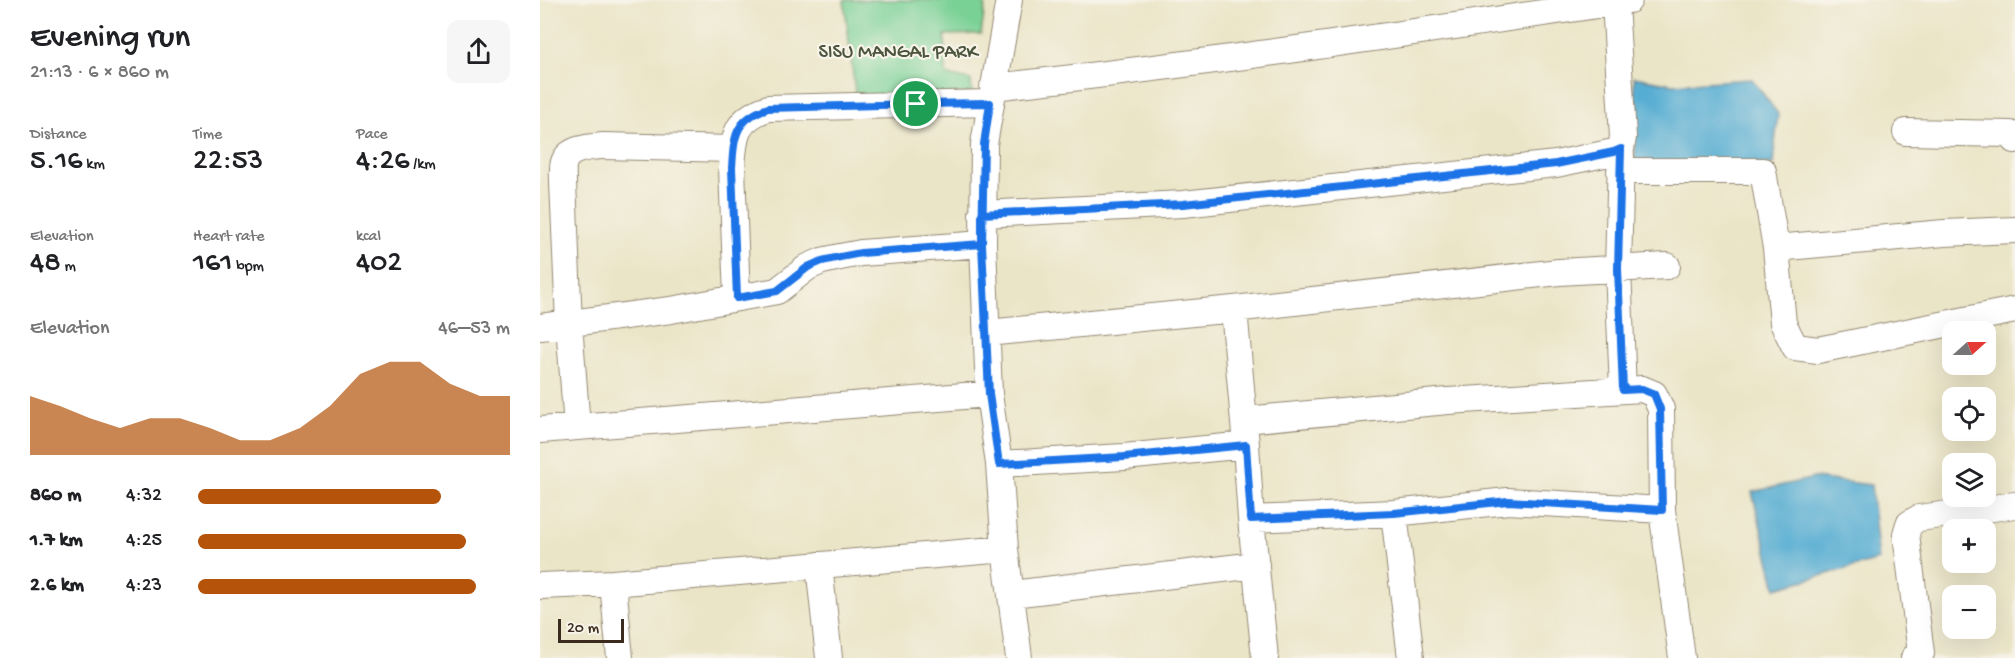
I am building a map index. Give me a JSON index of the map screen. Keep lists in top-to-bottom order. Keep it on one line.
{"parks":["SISU MANGAL PARK"],"scale_bar":"20 m","north":"right","page":{"heading":["Evening run","21:13 · 6 × 860 m"],"stats":[["Distance","5.16 km"],["Time","22:53"],["Pace","4:26 /km"],["Elevation","48 m"],["Heart rate","161 bpm"],["kcal","402"]],"chart":["Elevation","46–53 m"],"map_buttons":["+","−"],"list":[{"name":"860 m","note":"4:32"},{"name":"1.7 km","note":"4:25"},{"name":"2.6 km","note":"4:23"}],"scale":"20 m"}}
